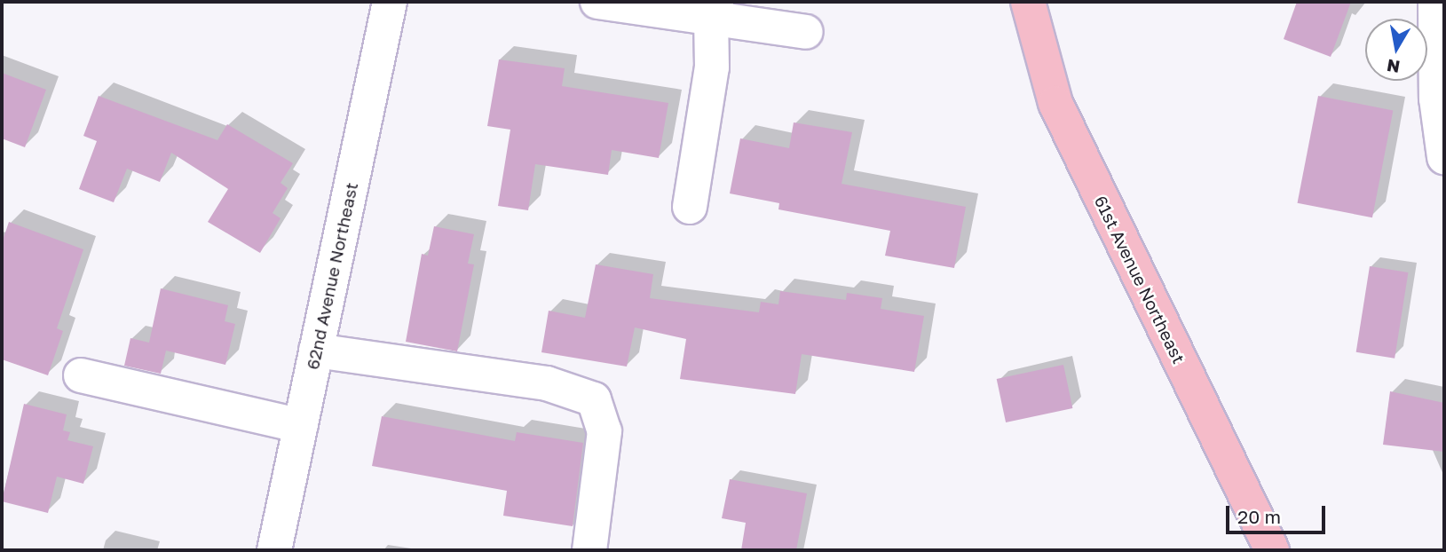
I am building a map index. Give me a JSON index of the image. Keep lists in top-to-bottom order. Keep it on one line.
{"streets":{"main road":["61st Avenue Northeast"],"street":["62nd Avenue Northeast"]},"scale_bar":"20 m","north":"bottom"}
